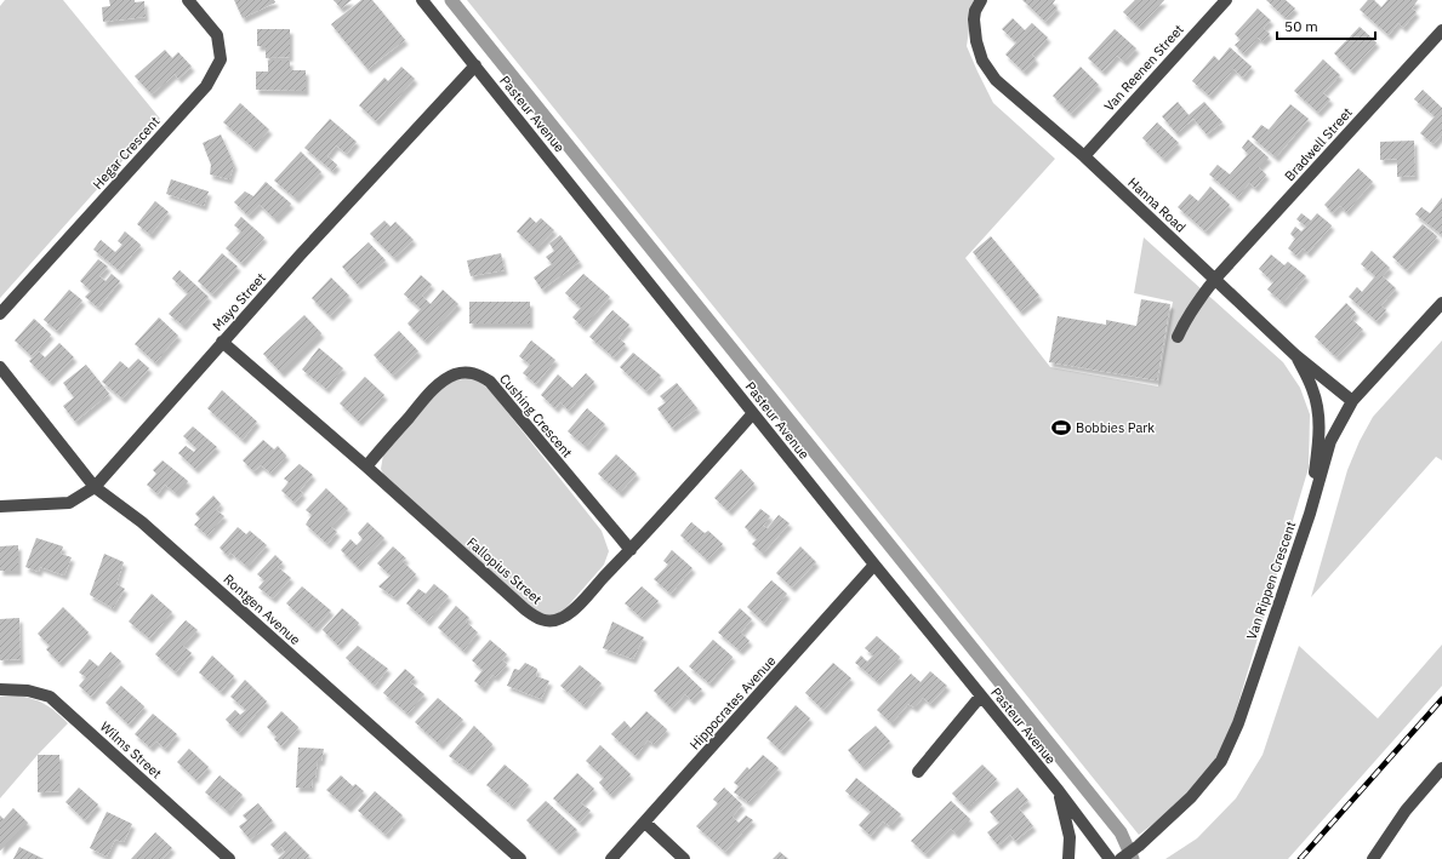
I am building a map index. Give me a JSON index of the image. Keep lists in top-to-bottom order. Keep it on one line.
{"streets":{"street":["Van Reenen Street","Pasteur Avenue","Bradwell Street","Hegar Crescent","Hanna Road","Mayo Street","Cushing Crescent","Fallopius Street","Van Rippen Crescent","Rontgen Avenue","Hippocrates Avenue","Wilms Street"]},"crossings":[["Van Reenen Street","Hanna Road"],["Pasteur Avenue","Mayo Street"],["Pasteur Avenue","Fallopius Street"],["Pasteur Avenue","Hippocrates Avenue"],["Bradwell Street","Hanna Road"],["Hanna Road","Van Rippen Crescent"],["Mayo Street","Fallopius Street"],["Mayo Street","Rontgen Avenue"],["Cushing Crescent","Fallopius Street"]],"places":{"sports":["Bobbies Park"]},"scale_bar":"50 m"}
